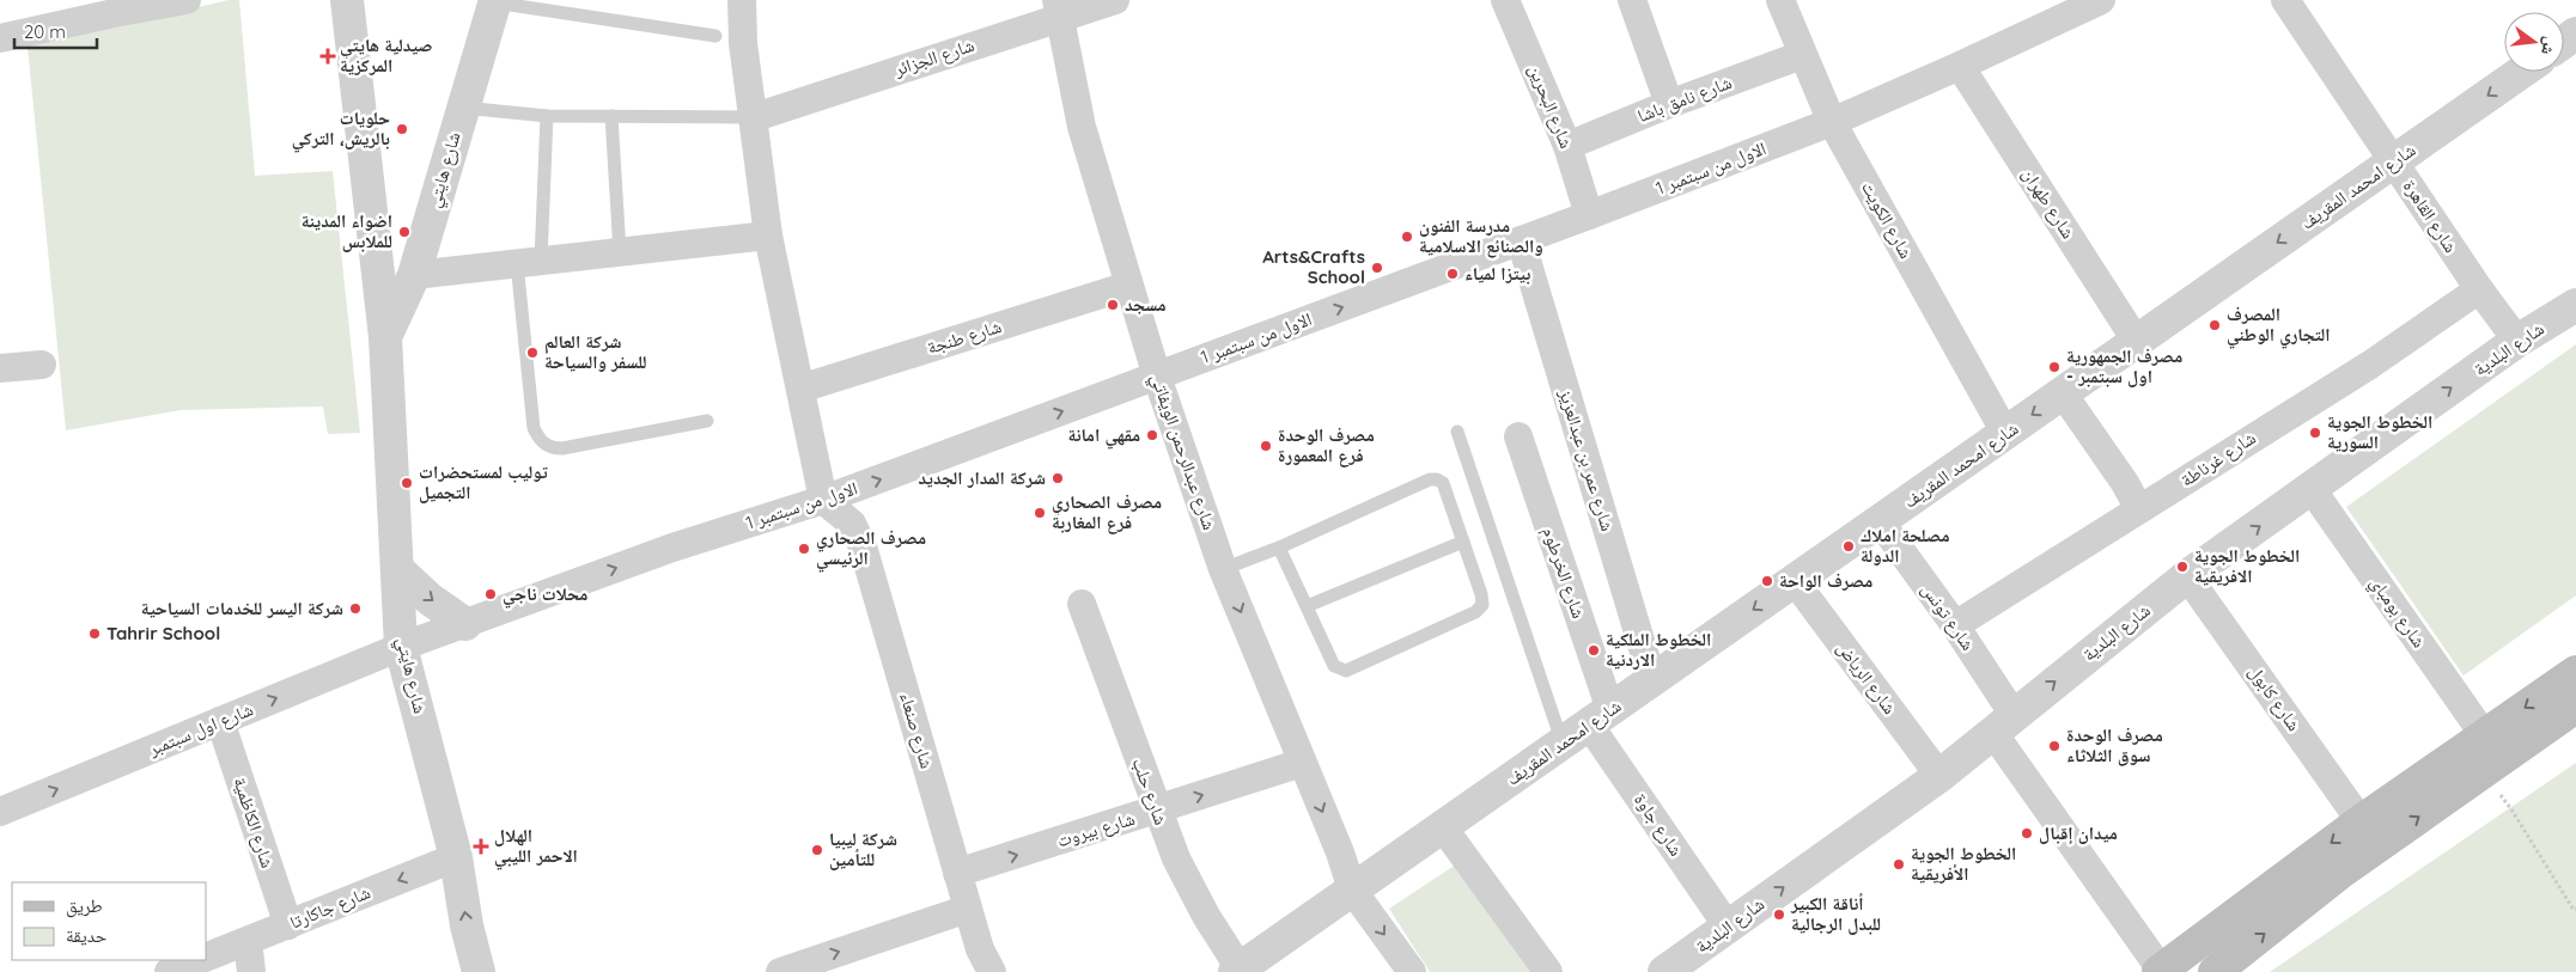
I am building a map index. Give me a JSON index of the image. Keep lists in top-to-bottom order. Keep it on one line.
{"streets":{"street":["شارع الجزائر","شارع نامق باشا","شارع البحرين","الاول من سبتمبر 1","شارع هايتي","شارع امحمد المقريف","شارع طهران","شارع القاهرة","شارع الكويت","شارع طنجة","شارع البلدية","شارع عبدالرحمن الويفاتي","شارع غرناطة","شارع عمر بن عبدالعزيز","شارع الخرطوم","شارع بومباي","شارع تونس","شارع الرياض","شارع كابول","شارع اول سبتمبر","شارع صنعاء","شارع حلب","شارع الكاظمية","شارع جاوة","شارع بيروت","شارع جاكارتا"]},"crossings":[["شارع الجزائر","شارع عبدالرحمن الويفاتي"],["شارع نامق باشا","شارع البحرين"],["شارع نامق باشا","شارع الكويت"],["شارع البحرين","الاول من سبتمبر 1"],["الاول من سبتمبر 1","شارع هايتي"],["الاول من سبتمبر 1","شارع طهران"],["الاول من سبتمبر 1","شارع الكويت"],["الاول من سبتمبر 1","شارع عبدالرحمن الويفاتي"],["الاول من سبتمبر 1","شارع عمر بن عبدالعزيز"],["الاول من سبتمبر 1","شارع اول سبتمبر"],["الاول من سبتمبر 1","شارع صنعاء"],["شارع هايتي","شارع اول سبتمبر"],["شارع هايتي","شارع جاكارتا"],["شارع امحمد المقريف","شارع طهران"],["شارع امحمد المقريف","شارع القاهرة"],["شارع امحمد المقريف","شارع الكويت"],["شارع امحمد المقريف","شارع عبدالرحمن الويفاتي"],["شارع امحمد المقريف","شارع عمر بن عبدالعزيز"],["شارع امحمد المقريف","شارع الخرطوم"],["شارع امحمد المقريف","شارع تونس"],["شارع امحمد المقريف","شارع الرياض"],["شارع امحمد المقريف","شارع حلب"],["شارع امحمد المقريف","شارع جاوة"],["شارع القاهرة","شارع البلدية"],["شارع القاهرة","شارع غرناطة"],["شارع طنجة","شارع عبدالرحمن الويفاتي"],["شارع البلدية","شارع بومباي"],["شارع البلدية","شارع تونس"],["شارع البلدية","شارع الرياض"],["شارع البلدية","شارع كابول"],["شارع البلدية","شارع جاوة"],["شارع عبدالرحمن الويفاتي","شارع بيروت"],["شارع غرناطة","شارع تونس"],["شارع الخرطوم","شارع جاوة"],["شارع اول سبتمبر","شارع الكاظمية"],["شارع صنعاء","شارع بيروت"],["شارع حلب","شارع بيروت"],["شارع الكاظمية","شارع جاكارتا"]],"one_way":["الاول من سبتمبر 1","شارع امحمد المقريف","شارع البلدية","شارع عبدالرحمن الويفاتي","شارع اول سبتمبر","شارع بيروت","شارع جاكارتا"],"places":{"health":["صيدلية هايتي المركزية","الهلال الاحمر الليبي"],"other":["حلويات بالريش، التركي","اضواء المدينة للملابس","مدرسة الفنون والصنائع الاسلامية","Arts&Crafts School","بيتزا لمياء","مسجد","المصرف التجاري الوطني","شركة العالم للسفر والسياحة","مصرف الجمهورية - اول سبتمبر","الخطوط الجوية السورية","مقهي امانة","مصرف الوحدة فرع المعمورة","شركة المدار الجديد","توليب لمستحضرات التجميل","مصرف الصحاري فرع المغاربة","مصلحة املاك الدولة","مصرف الصحاري الرئيسي","الخطوط الجوية الافريقية","مصرف الواحة","محلات ناجي","شركة اليسر للخدمات السياحية","Tahrir School","الخطوط الملكية الاردنية","مصرف الوحدة سوق الثلاثاء","ميدان إقبال","شركة ليبيا للتأمين","الخطوط الجوية الأفريقية","أناقة الكبير للبدل الرجالية"]},"legend":["طريق","حديقة"],"scale_bar":"20 m","north":"right"}
